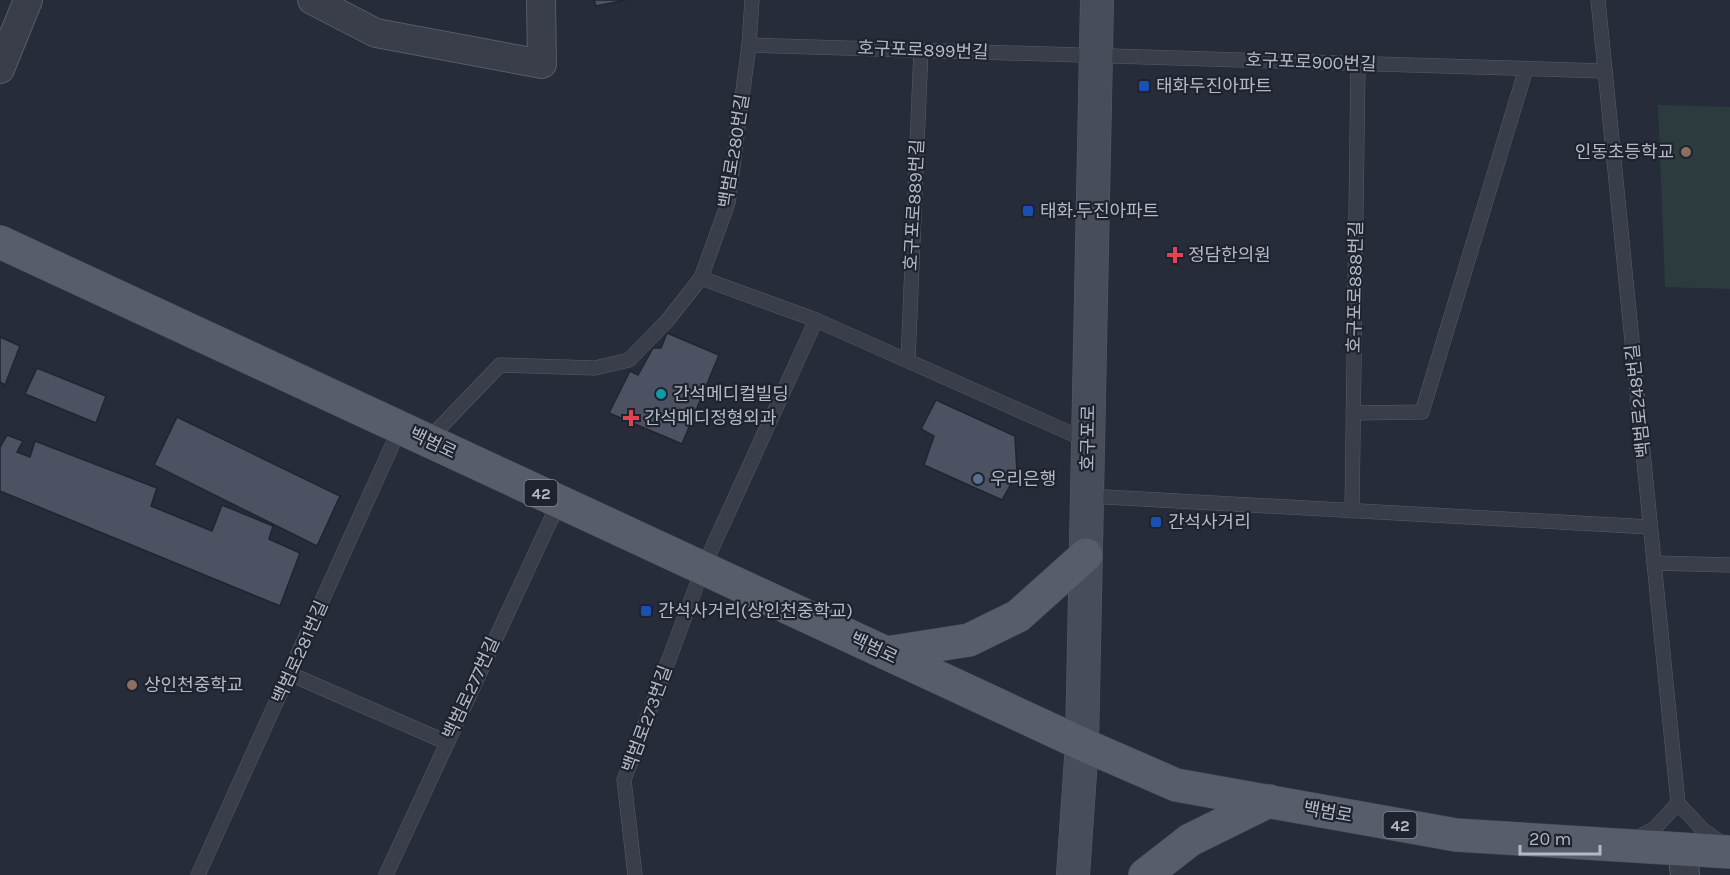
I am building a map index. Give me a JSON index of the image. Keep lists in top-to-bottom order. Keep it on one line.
{"streets":{"main road":["호구포로","백범로","42"],"lane":["호구포로899번길","호구포로900번길","백범로280번길","호구포로889번길","호구포로888번길","백범로248번길","백범로281번길","백범로277번길","백범로273번길"]},"crossings":[["호구포로899번길","호구포로900번길"],["호구포로899번길","백범로280번길"],["호구포로899번길","호구포로889번길"],["호구포로899번길","호구포로"],["호구포로900번길","호구포로888번길"],["호구포로900번길","백범로248번길"],["호구포로900번길","호구포로"],["백범로280번길","백범로"],["백범로280번길","백범로281번길"],["호구포로","백범로"],["백범로","백범로281번길"],["백범로","백범로277번길"],["백범로","백범로273번길"]],"places":{"transit":["태화두진아파트","태화.두진아파트","간석사거리","간석사거리(상인천중학교)"],"other":["인동초등학교","간석메디컬빌딩","우리은행","상인천중학교"],"health":["정담한의원","간석메디정형외과"]},"scale_bar":"20 m"}
